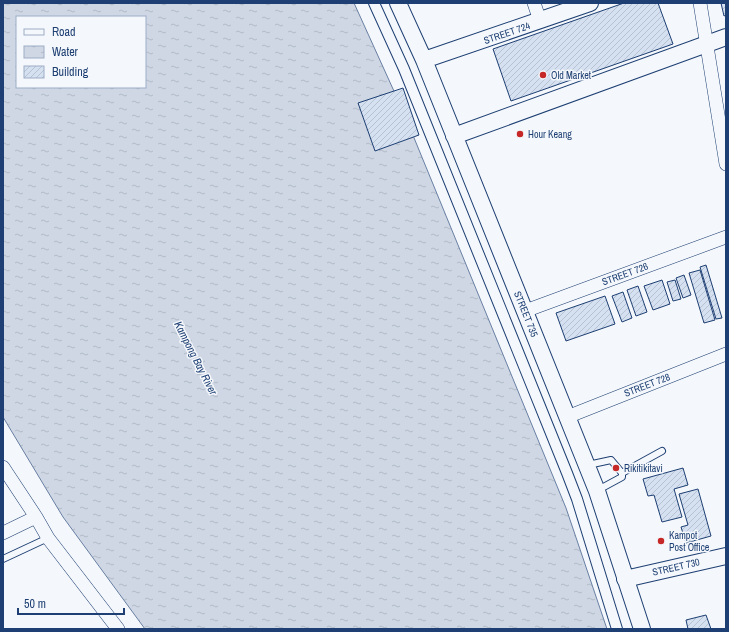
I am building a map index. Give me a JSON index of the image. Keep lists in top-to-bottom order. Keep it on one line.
{"streets":{"street":["STREET 724","STREET 726","STREET 735","STREET 728","STREET 730"]},"crossings":[["STREET 724","STREET 735"],["STREET 726","STREET 735"],["STREET 735","STREET 728"],["STREET 735","STREET 730"]],"water":["Kampong Bay River"],"places":["Old Market","Hour Keang","Rikitikitavi","Kampot Post Office"],"legend":["Road","Water","Building"],"scale_bar":"50 m"}
